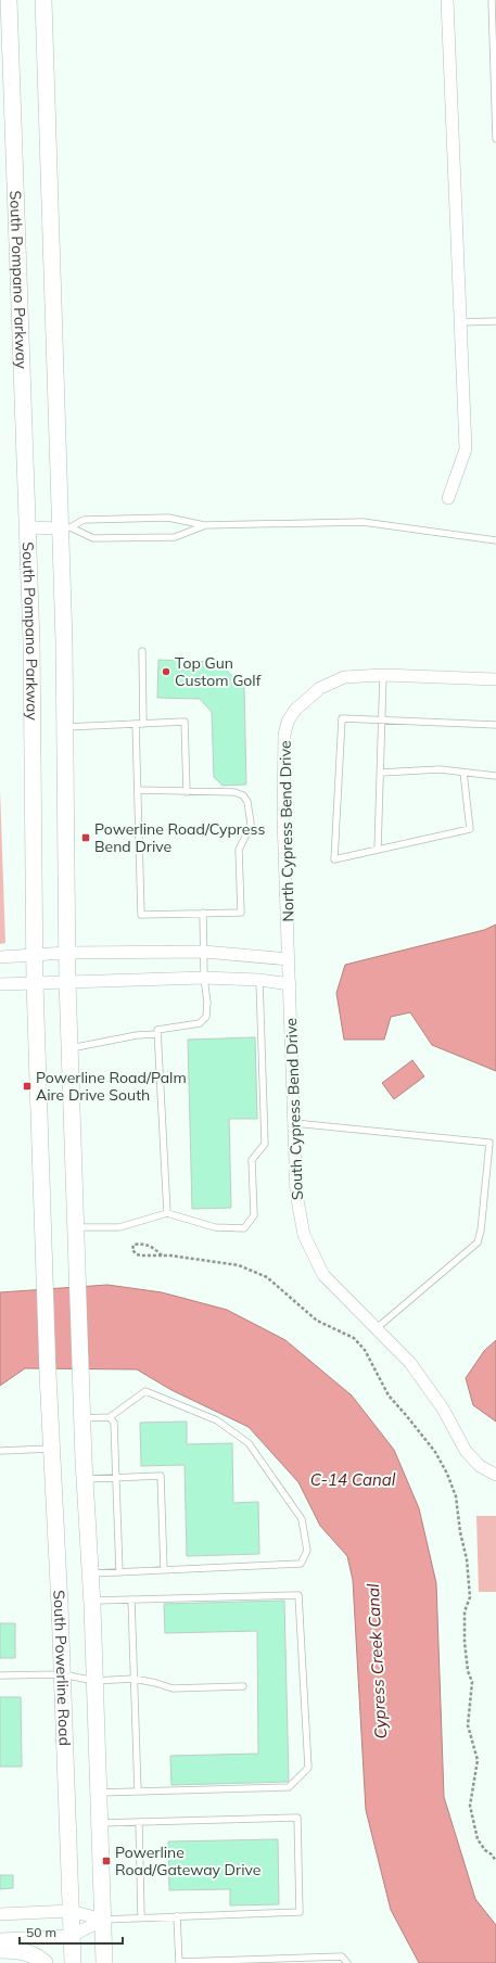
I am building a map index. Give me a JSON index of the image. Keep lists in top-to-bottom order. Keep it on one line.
{"streets":{"main road":["South Pompano Parkway","South Powerline Road"],"street":["North Cypress Bend Drive","South Cypress Bend Drive"]},"crossings":[["South Pompano Parkway","South Powerline Road"],["North Cypress Bend Drive","South Cypress Bend Drive"]],"water":["C-14 Canal","Cypress Creek Canal"],"places":{"other":["Top Gun Custom Golf"],"transit":["Powerline Road/Cypress Bend Drive","Powerline Road/Palm Aire Drive South","Powerline Road/Gateway Drive"]},"scale_bar":"50 m"}
